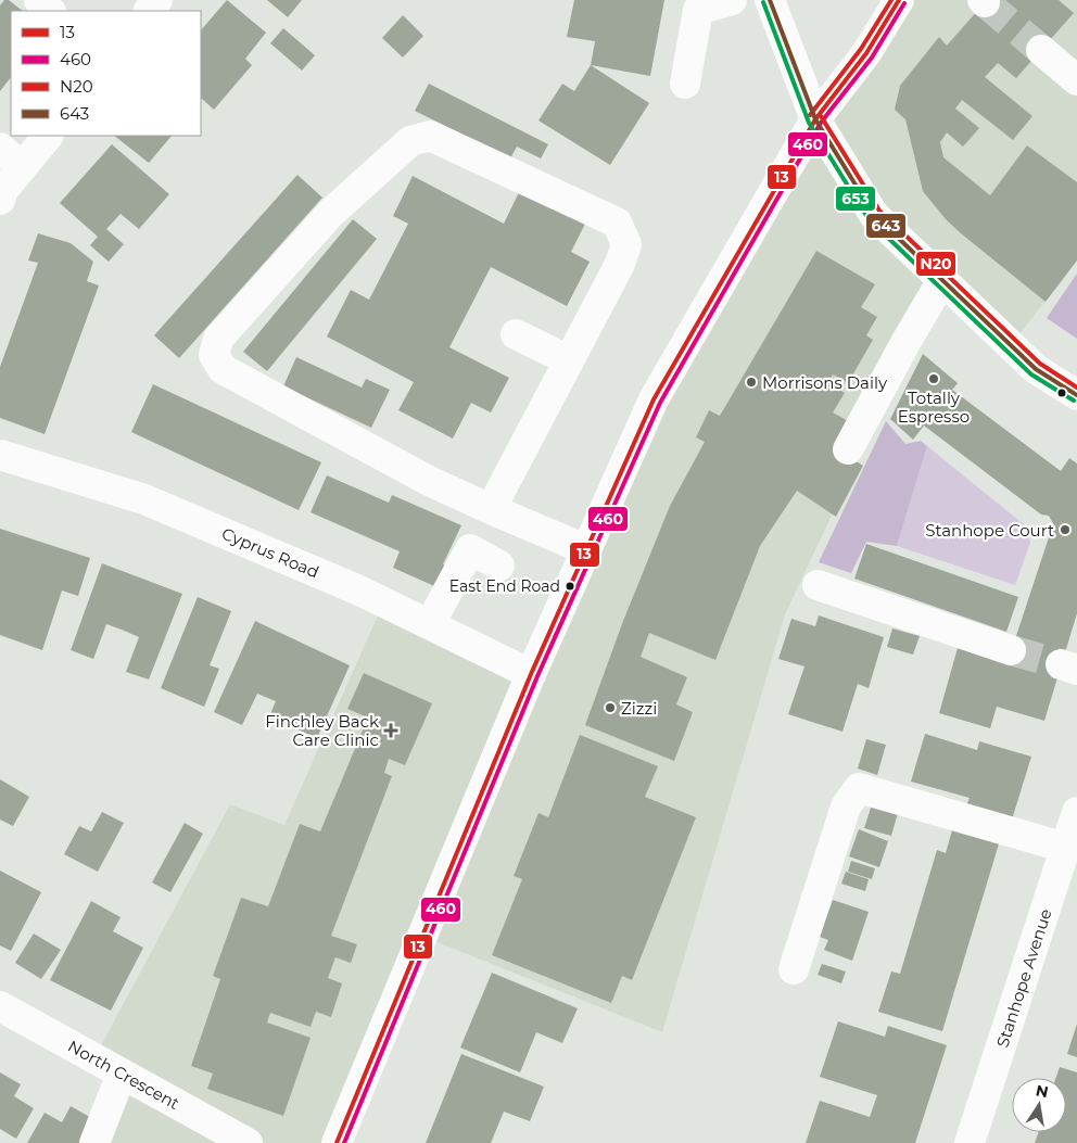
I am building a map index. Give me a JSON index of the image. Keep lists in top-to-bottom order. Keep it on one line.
{"streets":{"main road":["Cyprus Road","Stanhope Avenue","North Crescent"]},"places":{"other":["Totally Espresso","Morrisons Daily","Stanhope Court","East End Road","Zizzi"],"health":["Finchley Back Care Clinic"]},"lines":["transit line 13","transit line N20","transit line 643","transit line 653","transit line 460"],"legend":["13","460","N20","643"],"north":"top"}
